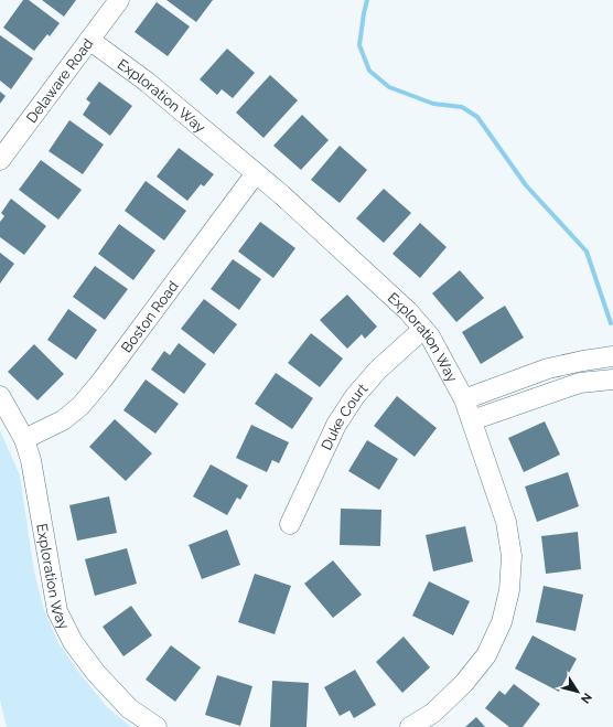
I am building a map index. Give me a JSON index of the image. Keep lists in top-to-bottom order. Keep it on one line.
{"streets":{"street":["Delaware Road","Exploration Way","Boston Road","Duke Court"]},"crossings":[["Delaware Road","Exploration Way"],["Exploration Way","Boston Road"],["Exploration Way","Duke Court"]],"north":"bottom right"}
